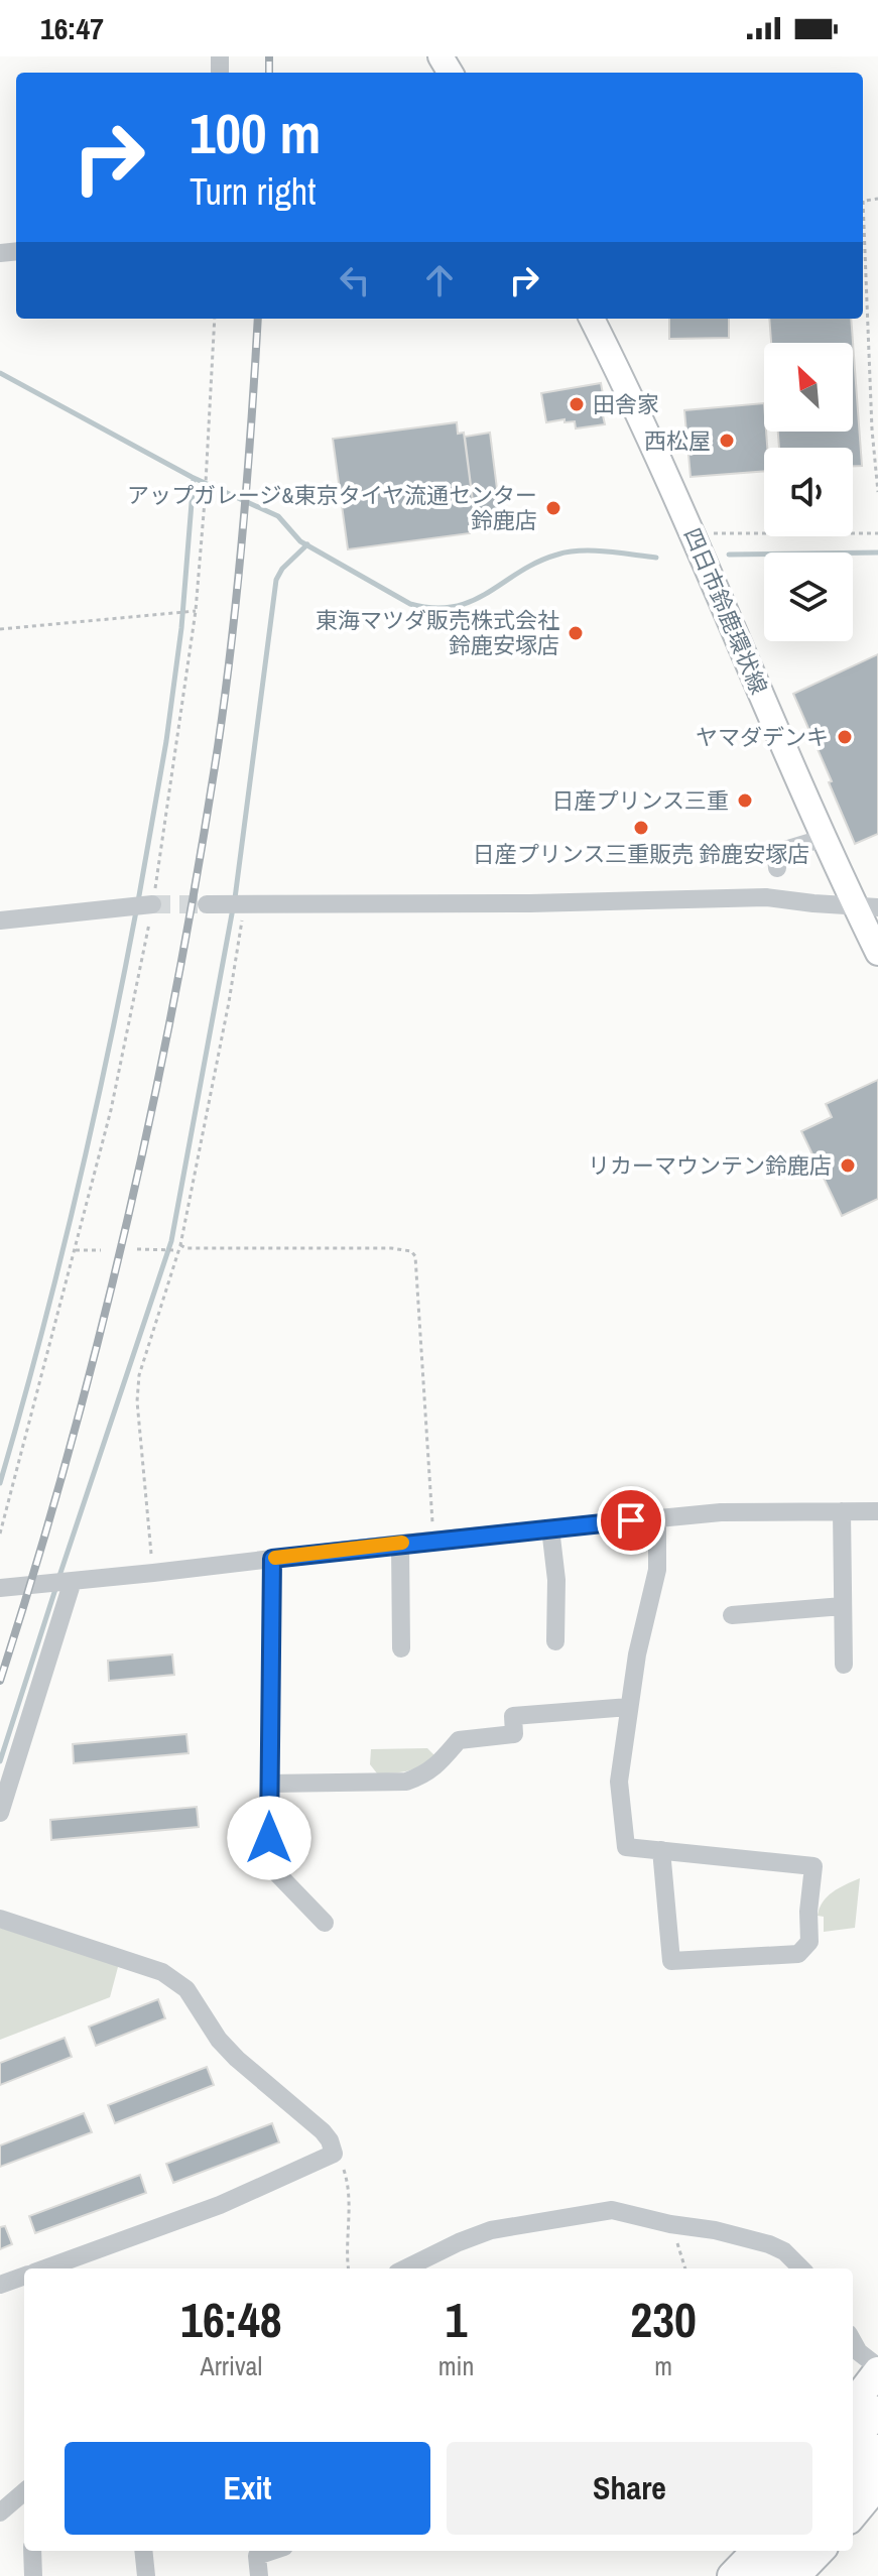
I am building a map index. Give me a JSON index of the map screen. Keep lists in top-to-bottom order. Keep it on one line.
{"streets":{"main road":["四日市鈴鹿環状線"]},"places":["田舎家","西松屋","アップガレージ&東京タイヤ流通センター 鈴鹿店","東海マツダ販売株式会社 鈴鹿安塚店","ヤマダデンキ","日産プリンス三重","日産プリンス三重販売 鈴鹿安塚店","リカーマウンテン鈴鹿店"],"north":"top left","page":{"status":"16:47","turn":["100 m","Turn right"],"eta":["16:48","Arrival","1","min","230","m"],"buttons":["Exit","Share"]}}
